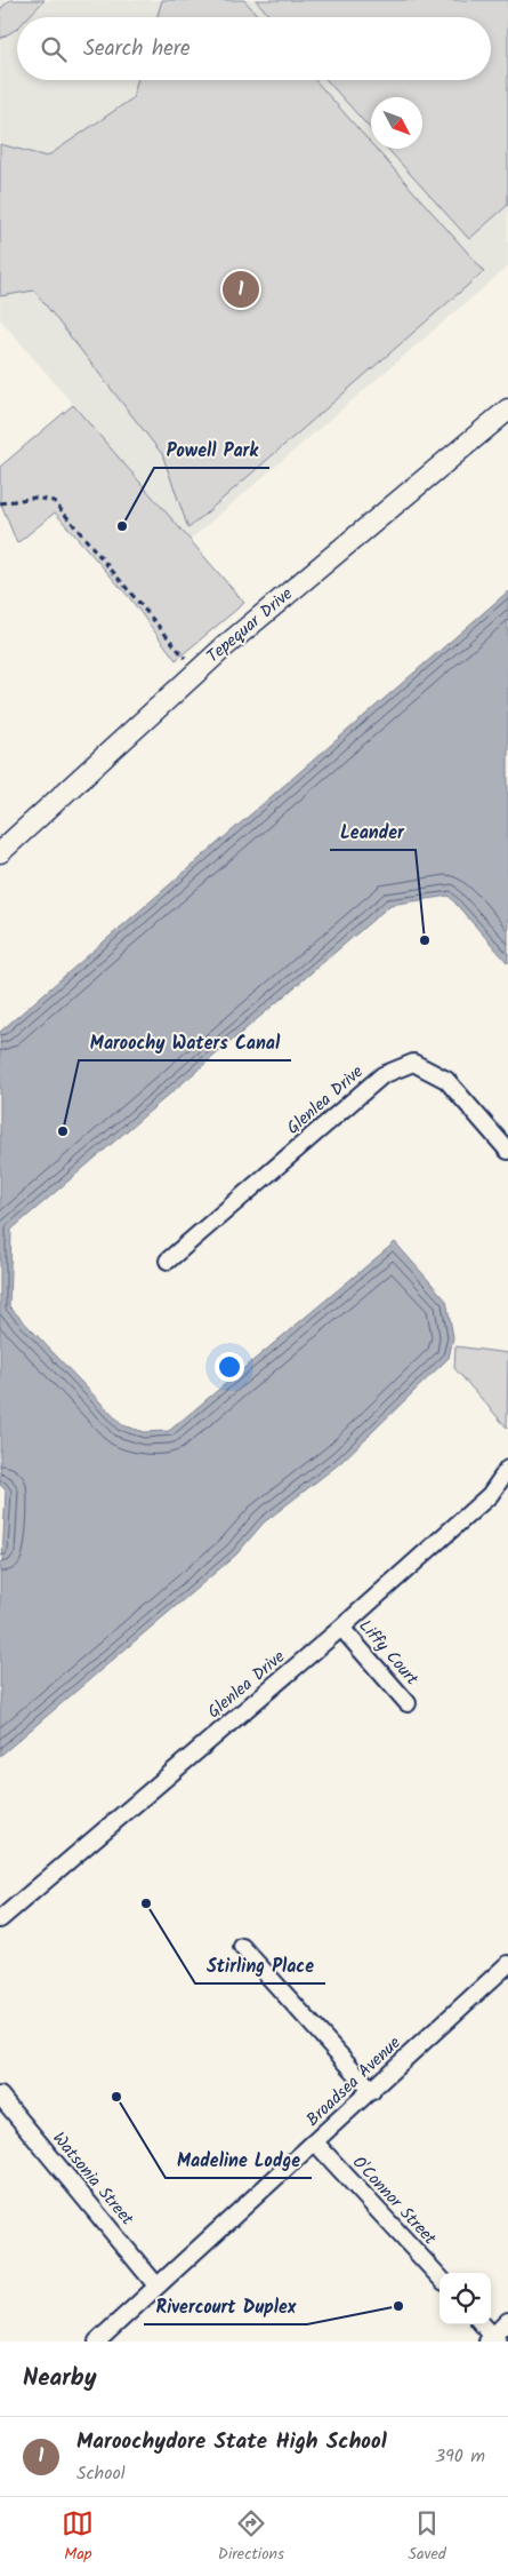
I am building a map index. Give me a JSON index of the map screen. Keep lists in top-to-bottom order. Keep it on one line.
{"streets":{"street":["Tepequar Drive","Glenlea Drive","Liffy Court","Broadsea Avenue","Watsonia Street","O'Connor Street"]},"crossings":[["Glenlea Drive","Liffy Court"],["Broadsea Avenue","Watsonia Street"],["Broadsea Avenue","O'Connor Street"]],"places":["Powell Park","Leander","Maroochy Waters Canal","Stirling Place","Madeline Lodge","Rivercourt Duplex"],"north":"bottom right","page":{"search":"Search here","pins":"1","heading":"Nearby","list":[{"mark":"1","name":"Maroochydore State High School","note":"School","value":"390 m"}],"nav":["Map","Directions","Saved"]}}
